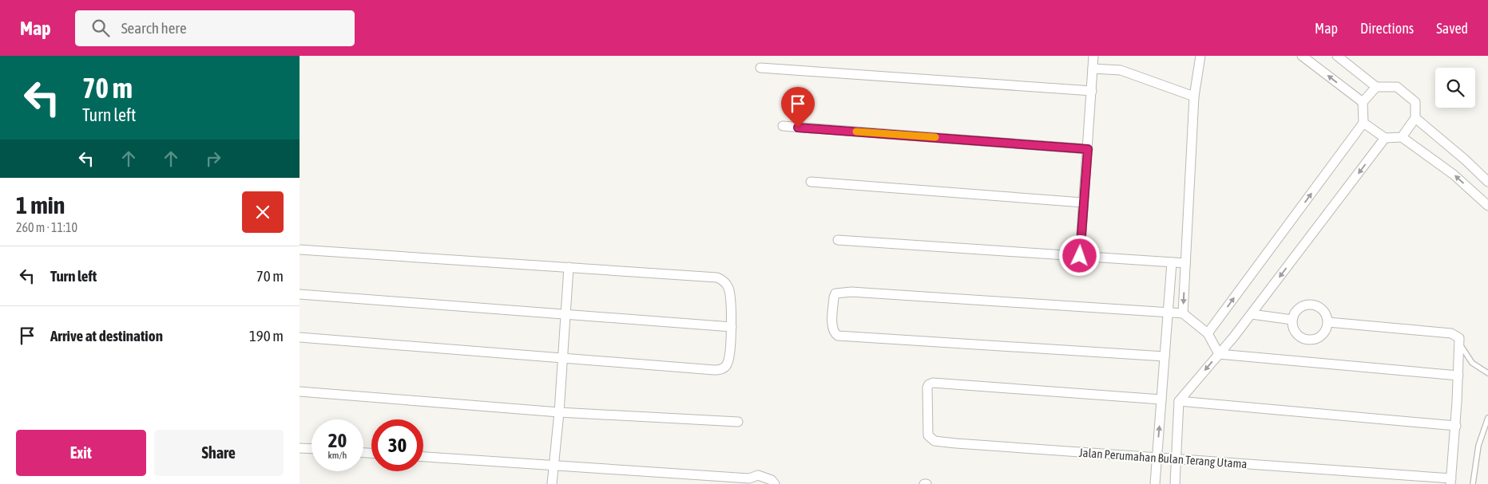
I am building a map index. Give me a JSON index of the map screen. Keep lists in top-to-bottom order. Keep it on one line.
{"streets":{"street":["Jalan Perumahan Bulan Terang Utama"]},"page":{"header":"Map","search":"Search here","nav":["Map","Directions","Saved"],"turn":["70 m","Turn left"],"heading":["1 min","260 m · 11:10"],"list":[{"name":"Turn left","value":"70 m"},{"name":"Arrive at destination","value":"190 m"}],"speed":"20 km/h","limit":"30","buttons":["Exit","Share"]}}
